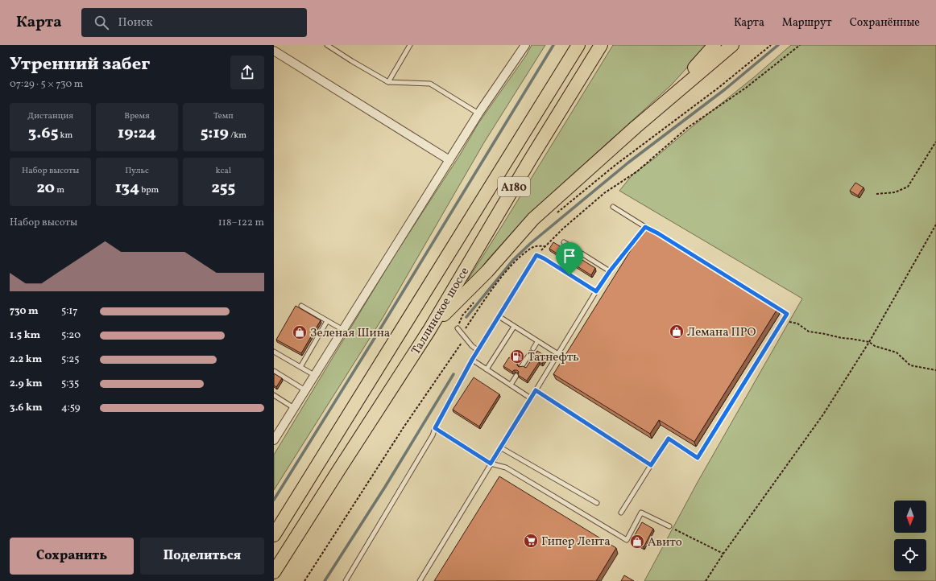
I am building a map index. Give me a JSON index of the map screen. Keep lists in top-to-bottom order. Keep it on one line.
{"streets":{"main road":["A180","Таллинское шоссе"]},"places":{"shop":["Лемана ПРО","Зеленая Шина","Авито"],"fuel station":["Татнефть"],"supermarket":["Гипер Лента"]},"north":"bottom","page":{"header":"Карта","search":"Поиск","nav":["Карта","Маршрут","Сохранённые"],"heading":["Утренний забег","07:29 · 5 × 730 m"],"stats":[["Дистанция","3.65 km"],["Время","19:24"],["Темп","5:19 /km"],["Набор высоты","20 m"],["Пульс","134 bpm"],["kcal","255"]],"chart":["Набор высоты","118–122 m"],"list":[{"name":"730 m","note":"5:17"},{"name":"1.5 km","note":"5:20"},{"name":"2.2 km","note":"5:25"},{"name":"2.9 km","note":"5:35"},{"name":"3.6 km","note":"4:59"}],"buttons":["Сохранить","Поделиться"]}}
